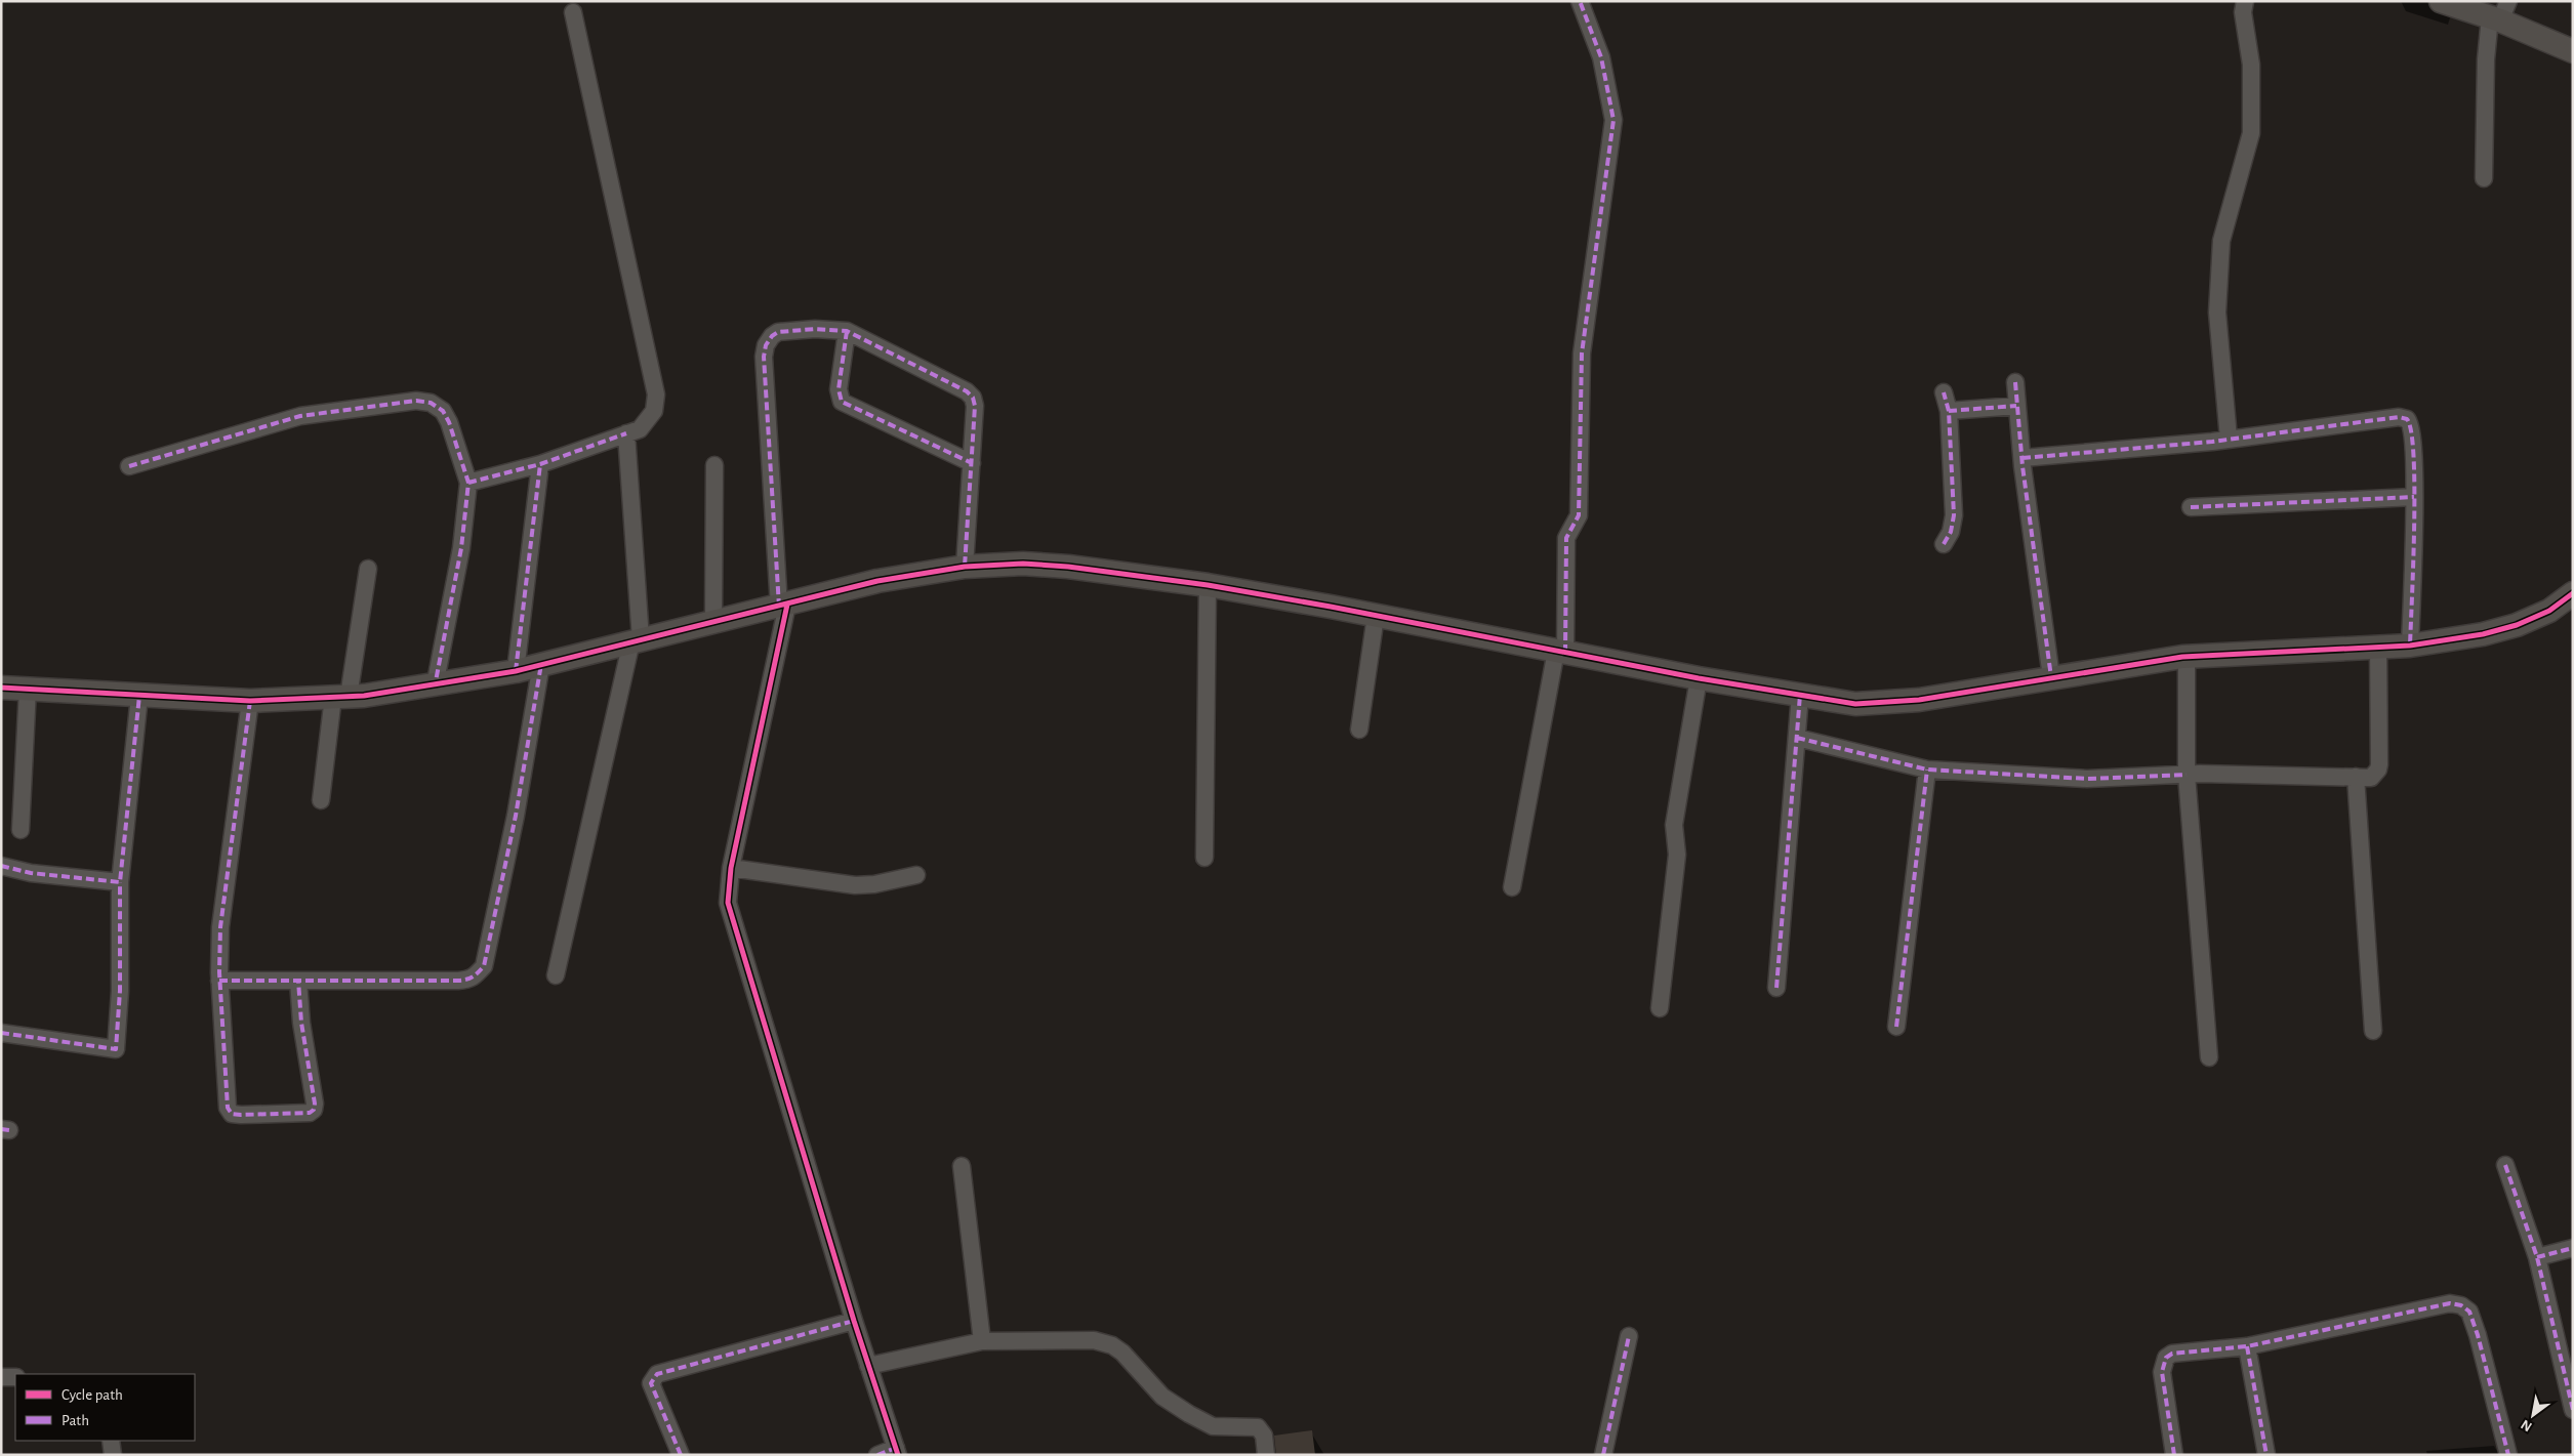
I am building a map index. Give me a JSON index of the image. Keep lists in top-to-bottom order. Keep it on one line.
{"legend":["Cycle path","Path"],"north":"bottom left"}
